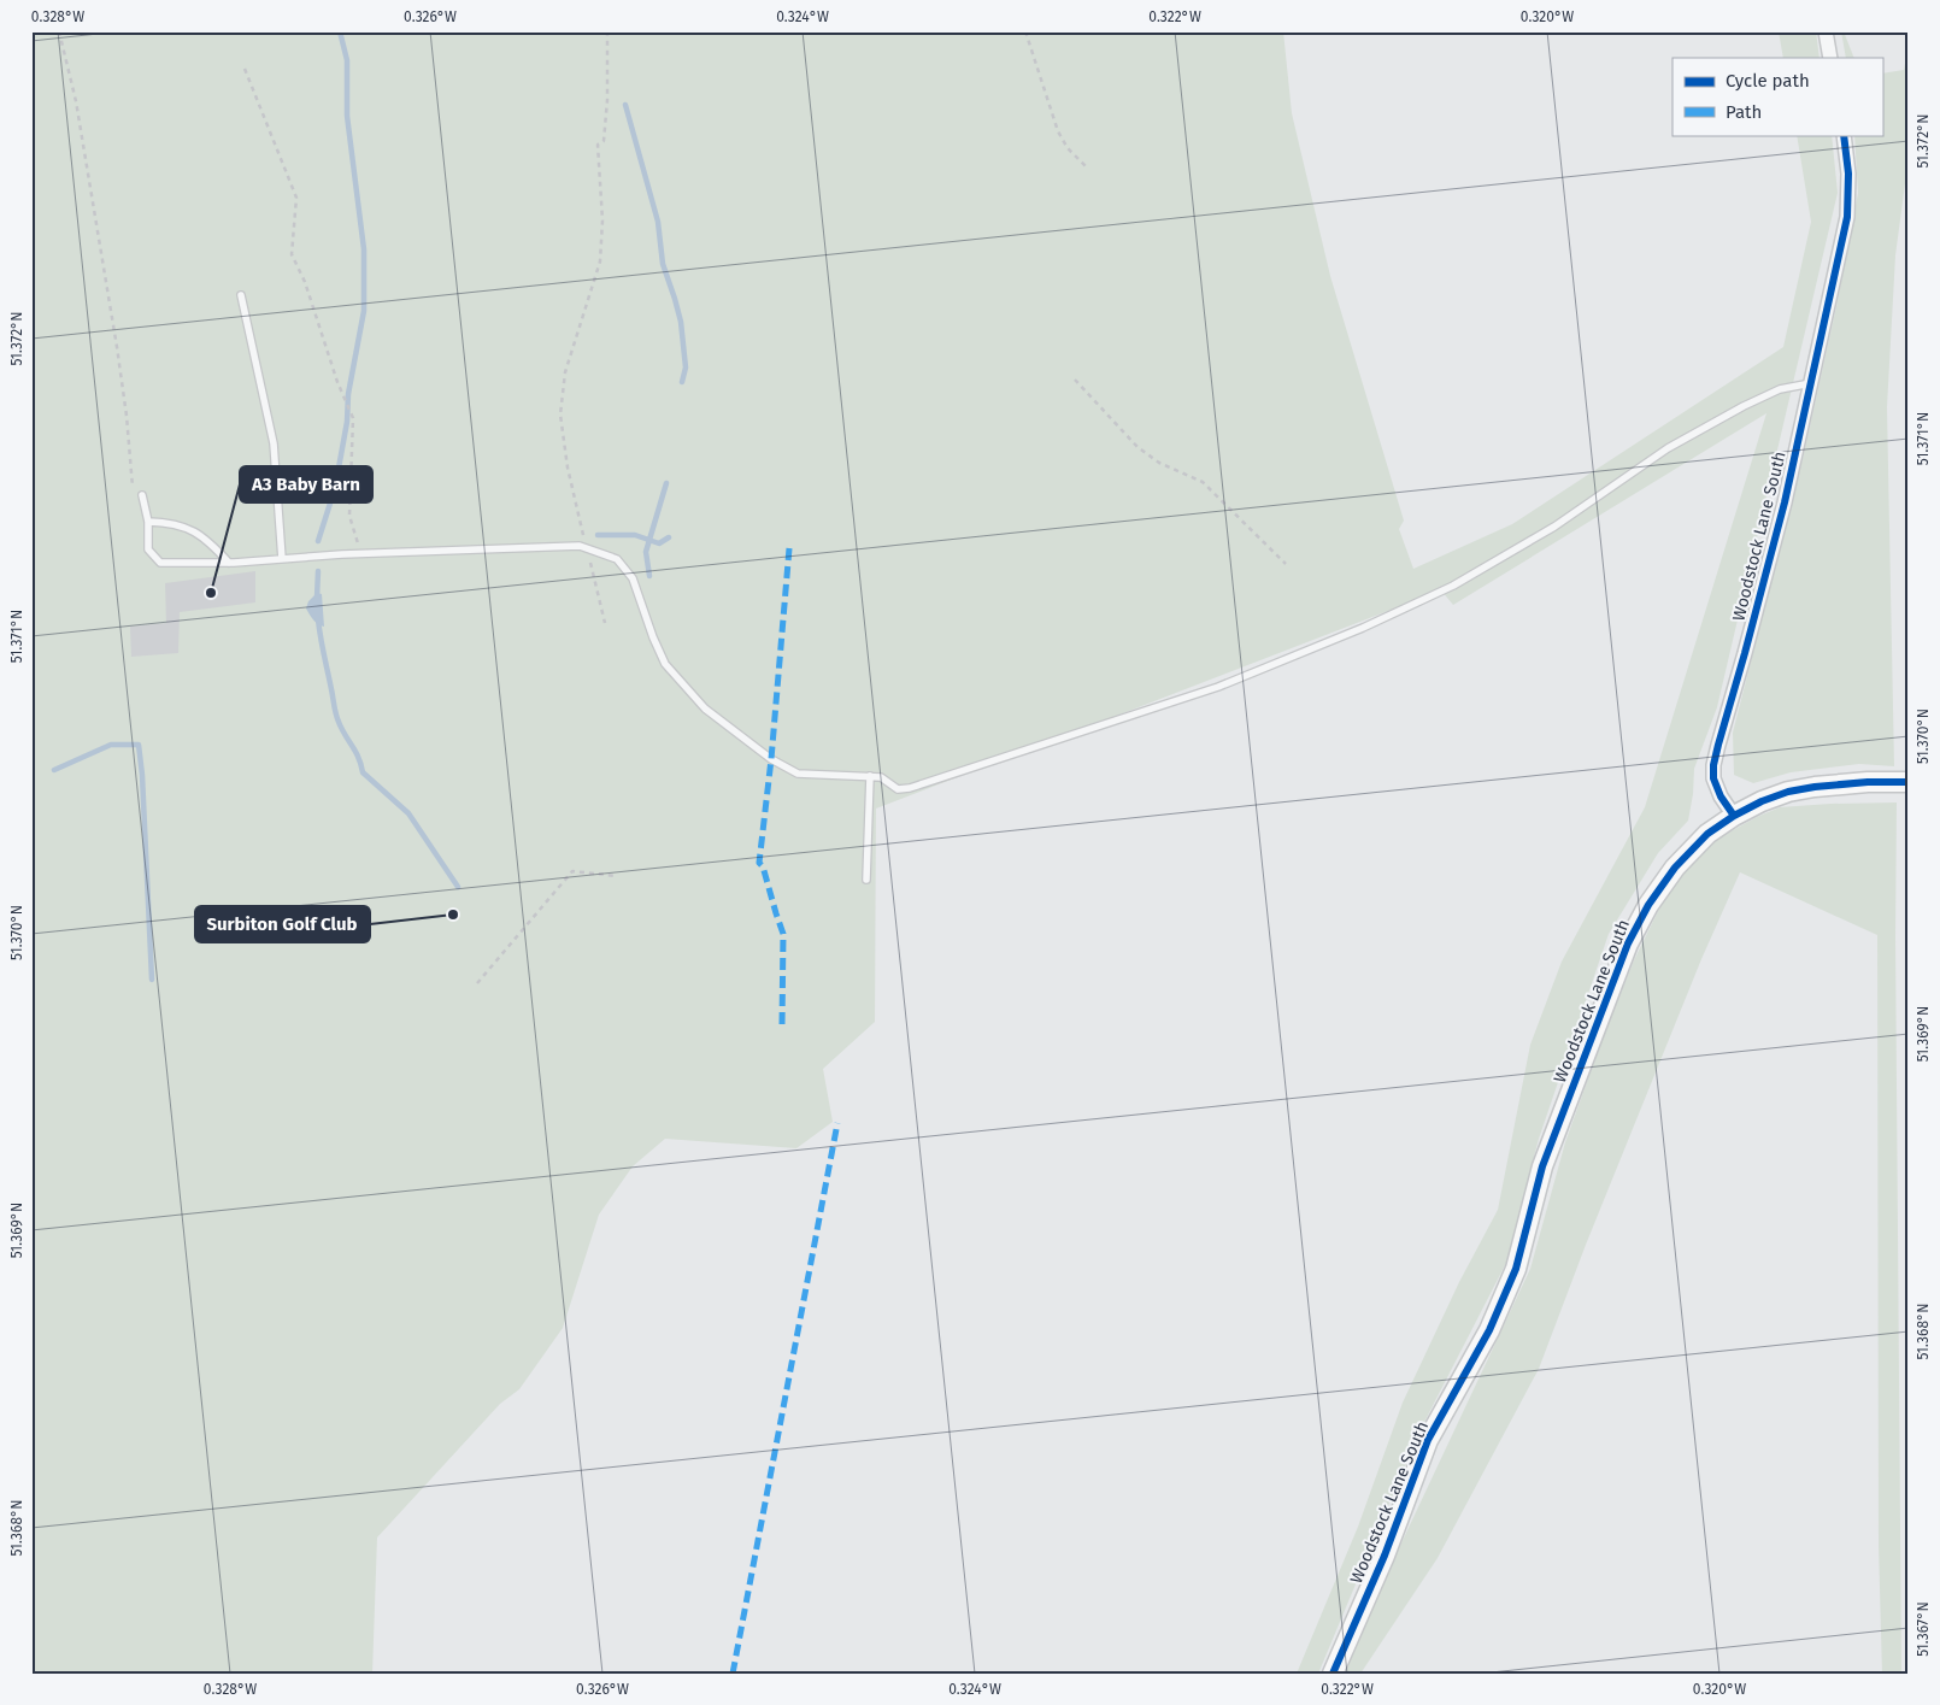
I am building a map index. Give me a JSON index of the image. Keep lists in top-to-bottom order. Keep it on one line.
{"streets":{"street":["Woodstock Lane South"]},"places":["A3 Baby Barn","Surbiton Golf Club"],"legend":["Cycle path","Path"],"coordinates":["0.328°W","0.326°W","0.324°W","0.322°W","0.320°W","51.372°N","51.371°N","51.370°N","51.369°N","51.368°N","51.367°N"]}
